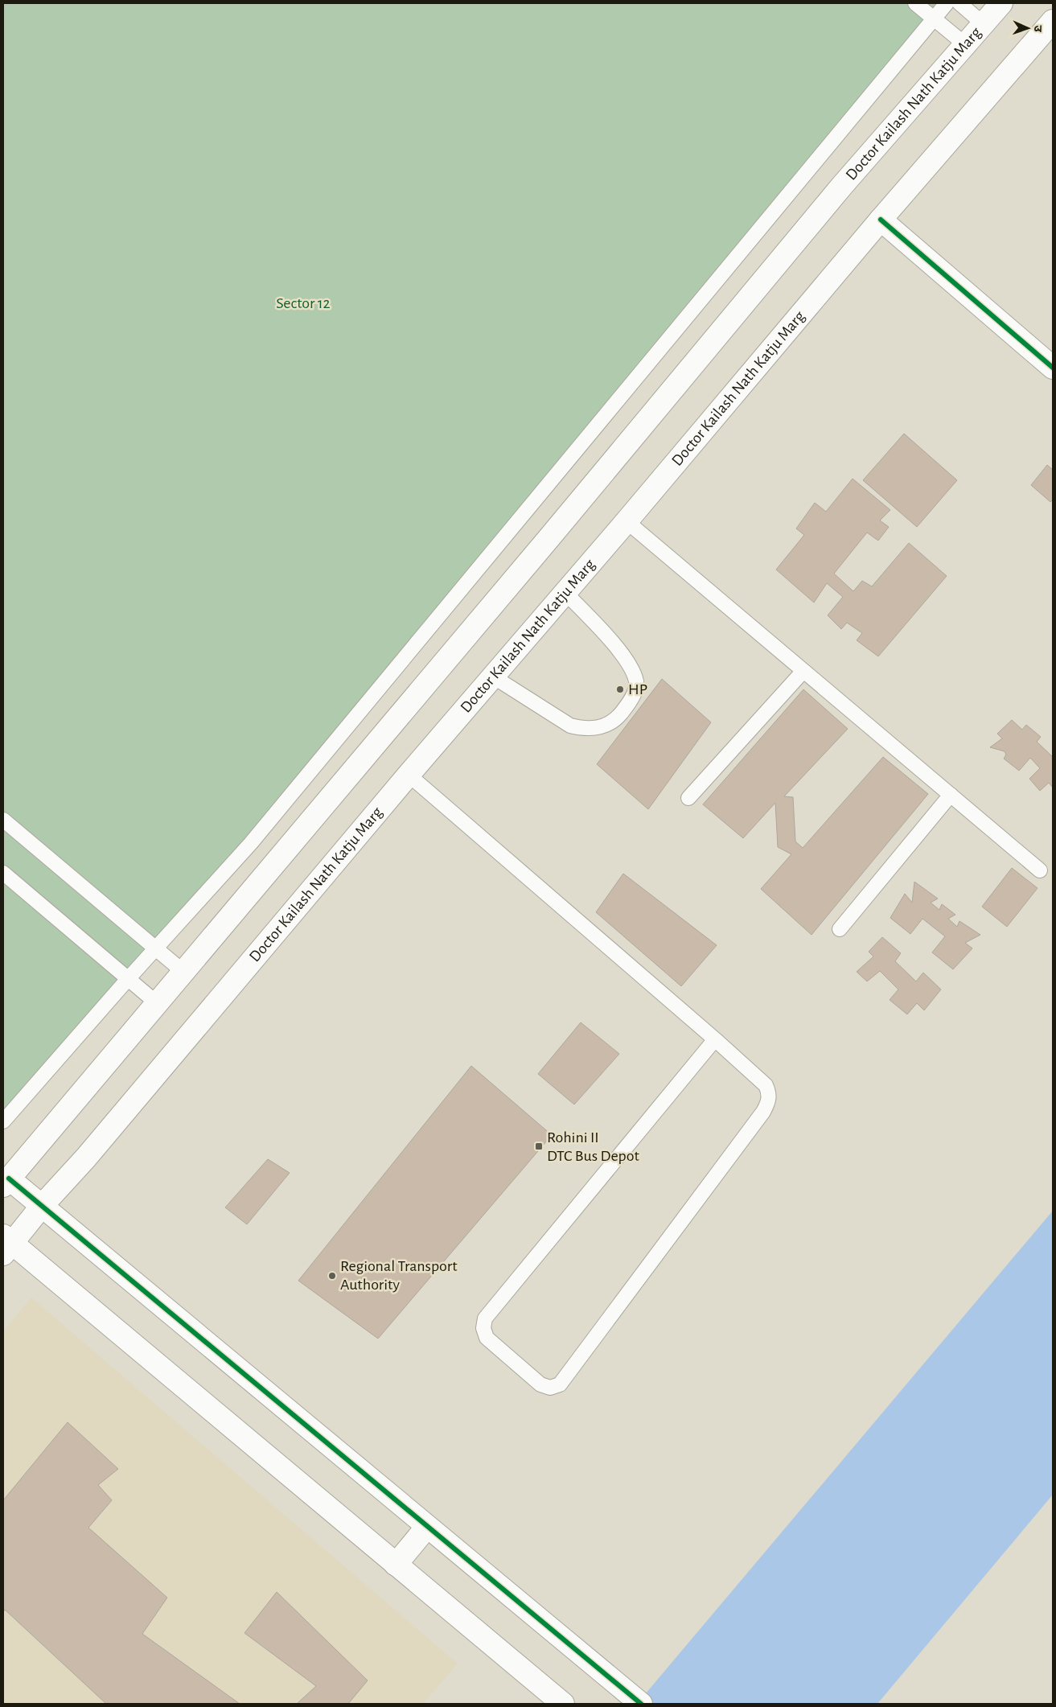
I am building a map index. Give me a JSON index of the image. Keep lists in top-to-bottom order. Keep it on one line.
{"streets":{"main road":["Doctor Kailash Nath Katju Marg"]},"parks":["Sector 12"],"places":{"other":["HP","Regional Transport Authority"],"transit":["Rohini II DTC Bus Depot"]},"north":"right"}
